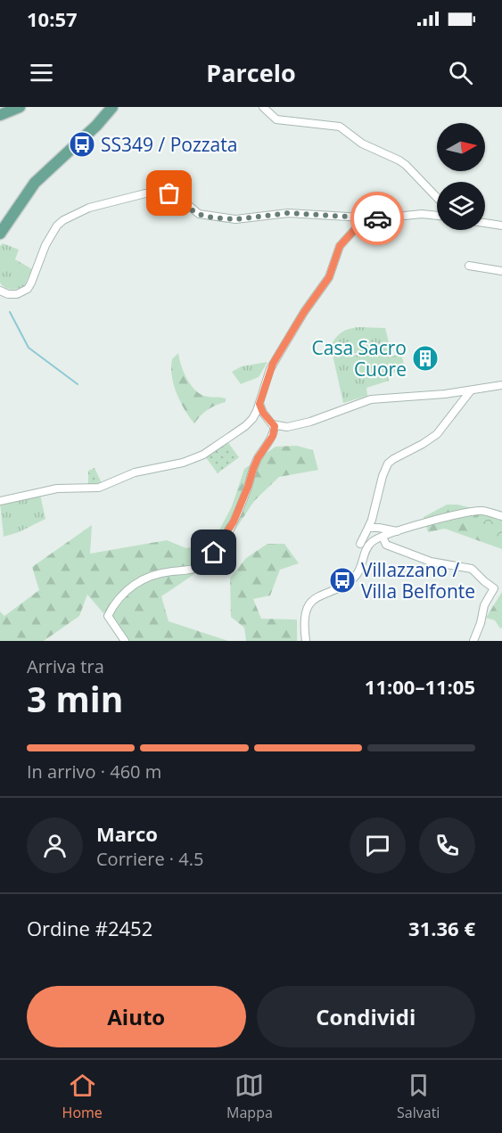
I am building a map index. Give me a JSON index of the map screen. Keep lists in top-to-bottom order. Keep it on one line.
{"places":{"bus stop":["SS349 / Pozzata","Villazzano / Villa Belfonte"],"building":["Casa Sacro Cuore"]},"north":"right","page":{"status":"10:57","header":"Parcelo","heading":["3 min","Arriva tra","11:00–11:05"],"panel":["Marco","Corriere · 4.5","Ordine #2452","31.36 €"],"bar":"In arrivo · 460 m","buttons":["Aiuto","Condividi"],"tabs":["Home","Mappa","Salvati"]}}
